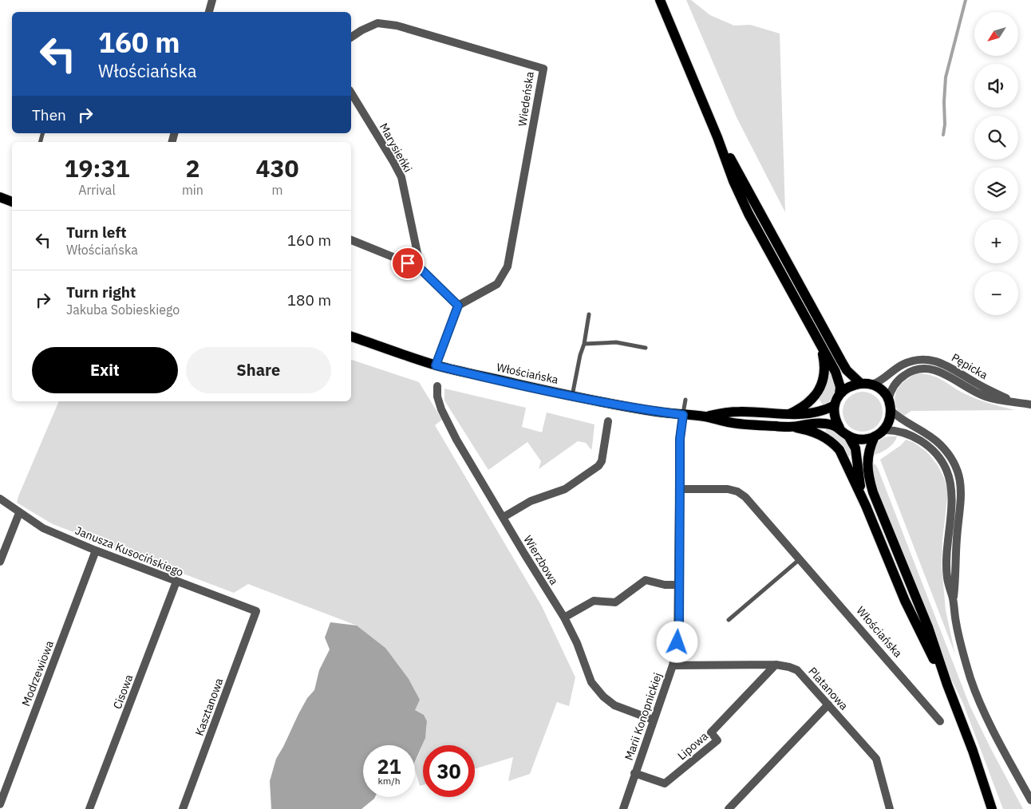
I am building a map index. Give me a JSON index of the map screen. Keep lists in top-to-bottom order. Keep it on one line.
{"streets":{"main road":["Włościańska"],"street":["Wiedeńska","Marysieńki","Pępicka","Janusza Kusocińskiego","Wierzbowa","Modrzewiowa","Platanowa","Cisowa","Kasztanowa","Marii Konopnickiej","Lipowa"]},"crossings":[["Pępicka","Włościańska"],["Włościańska","Marii Konopnickiej"],["Janusza Kusocińskiego","Modrzewiowa"],["Janusza Kusocińskiego","Cisowa"],["Janusza Kusocińskiego","Kasztanowa"],["Wierzbowa","Marii Konopnickiej"],["Platanowa","Marii Konopnickiej"],["Platanowa","Lipowa"],["Marii Konopnickiej","Lipowa"]],"north":"bottom left","page":{"map_buttons":["+","−"],"turn":["160 m","Włościańska"],"then":"Then","eta":["19:31","Arrival","2","min","430","m"],"list":[{"name":"Turn left","note":"Włościańska","value":"160 m"},{"name":"Turn right","note":"Jakuba Sobieskiego","value":"180 m"}],"buttons":["Exit","Share"],"speed":"21 km/h","limit":"30"}}
